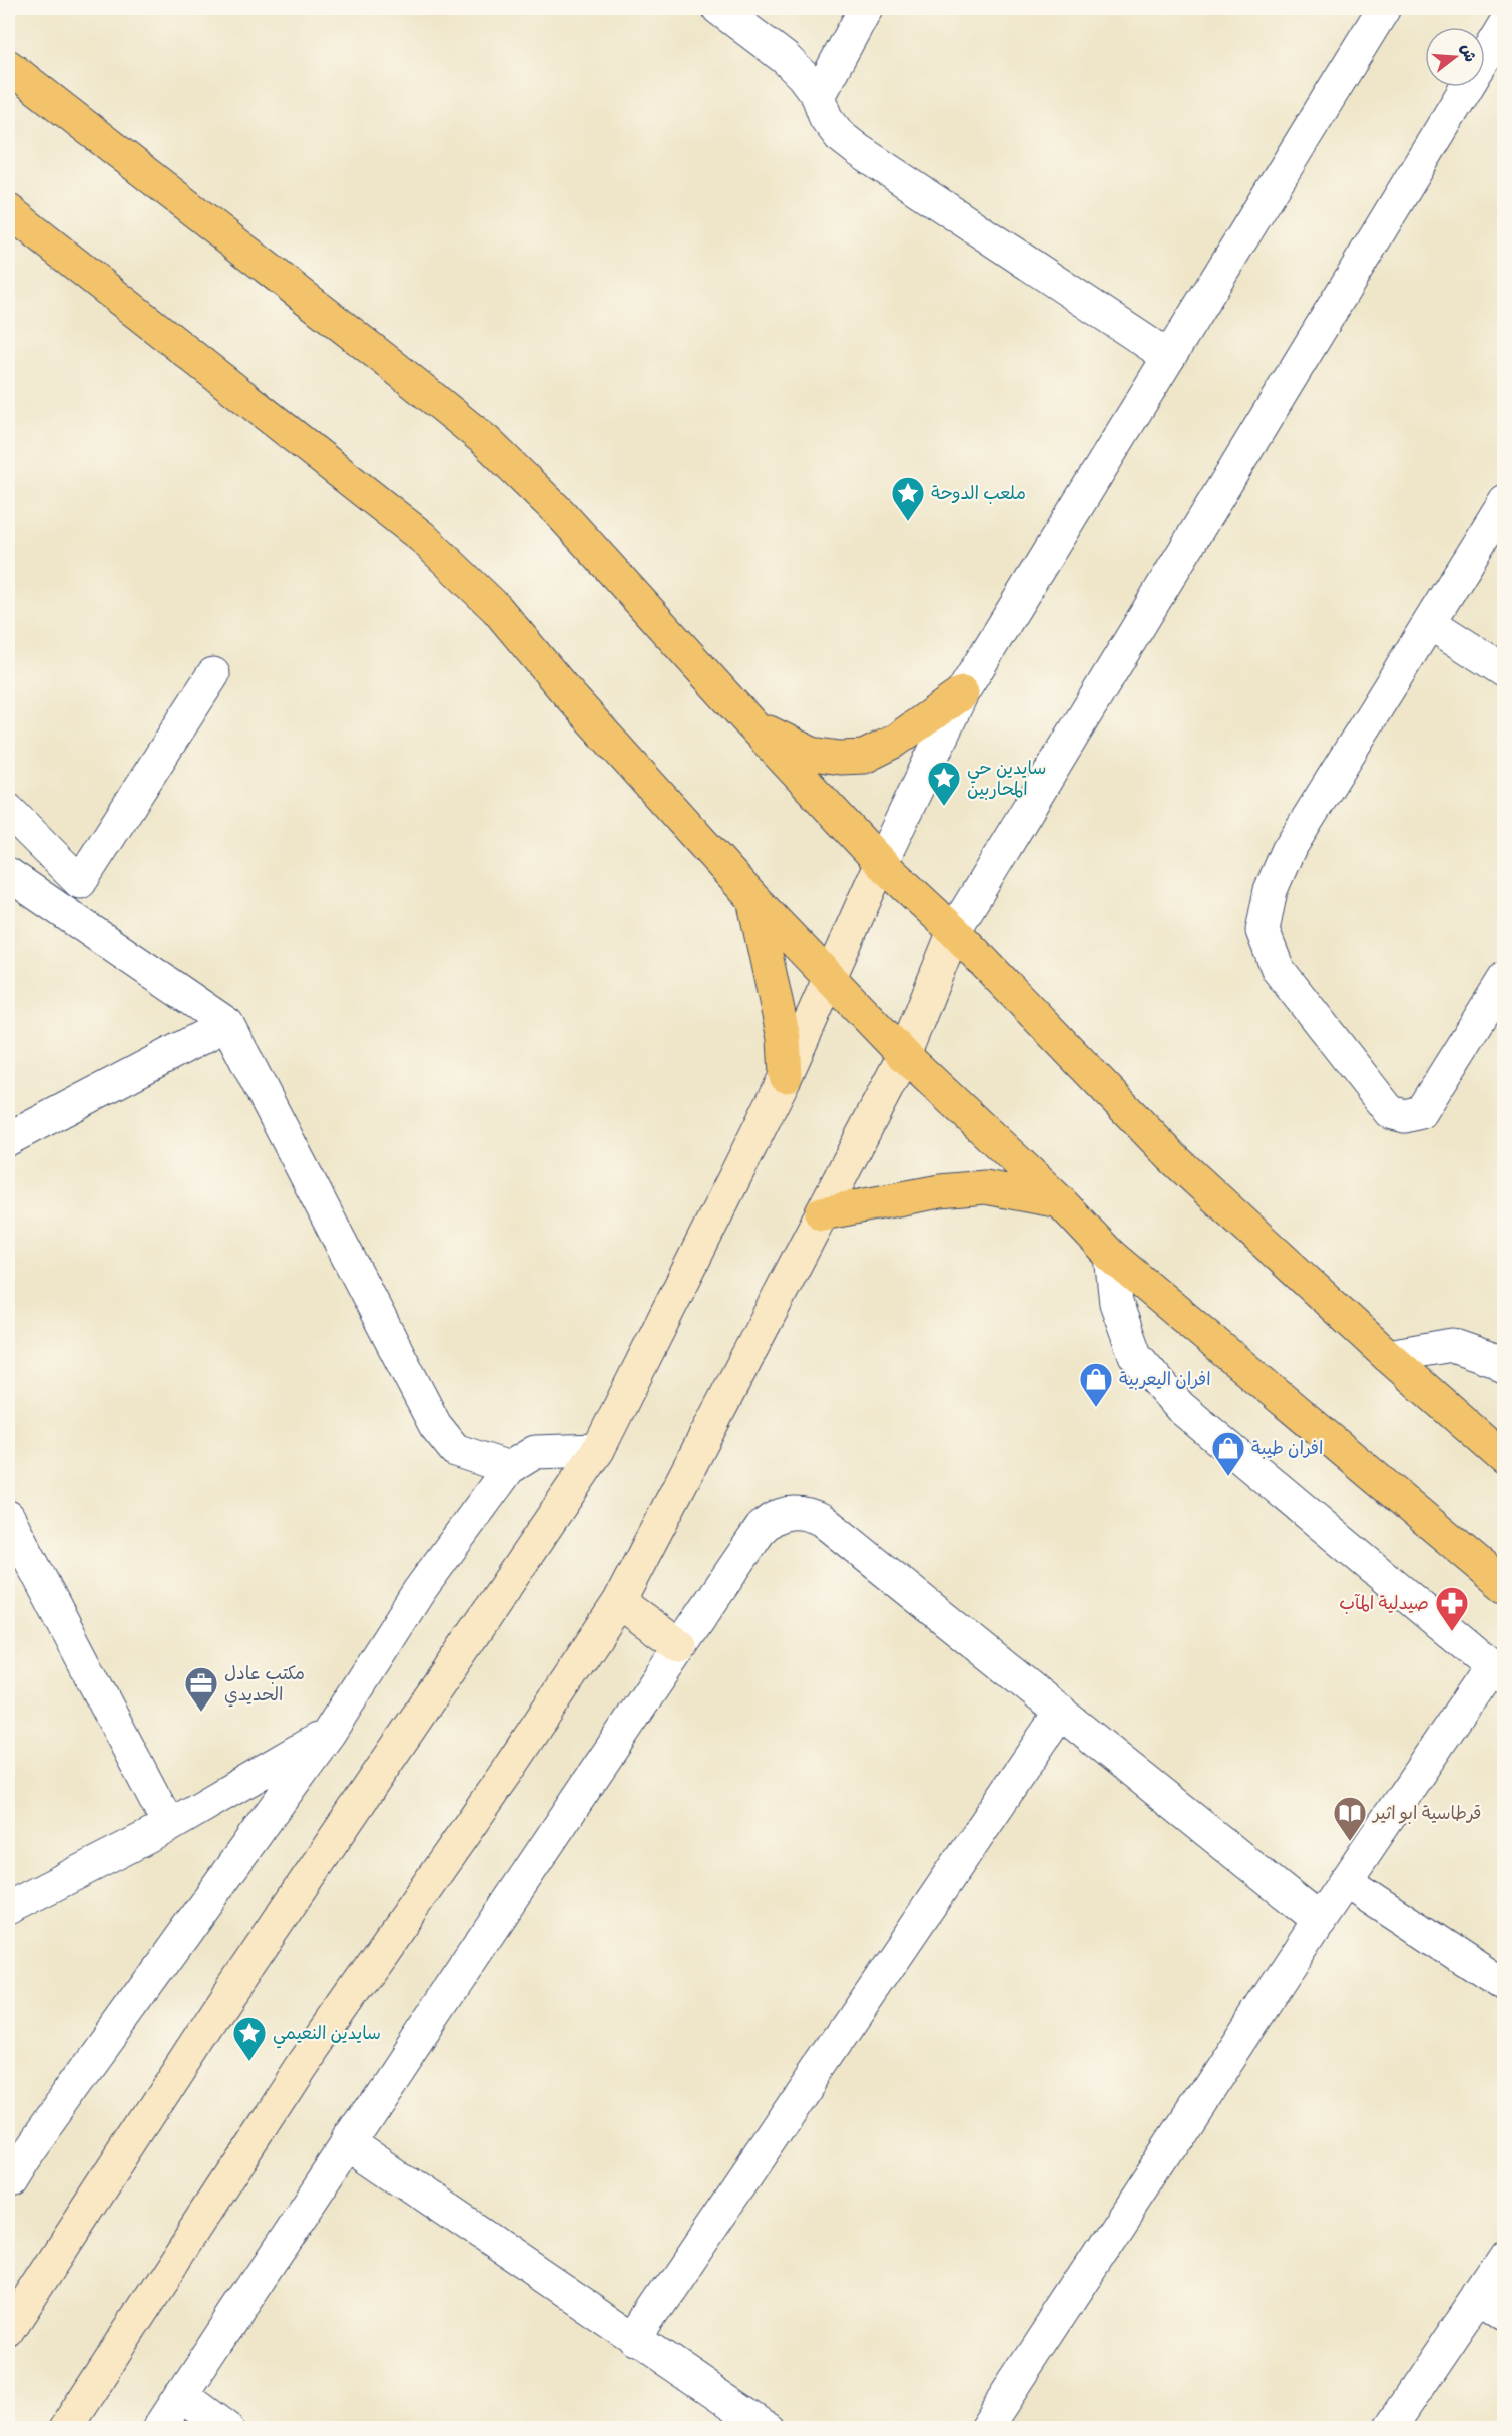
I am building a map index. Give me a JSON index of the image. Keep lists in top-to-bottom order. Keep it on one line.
{"places":{"place":["ملعب الدوحة","سايدين حي المحاربين","سايدين النعيمي"],"shop":["افران اليعربية","افران طيبة"],"pharmacy":["صيدلية المآب"],"office":["مكتب عادل الحديدي"],"library":["قرطاسية ابو اثير"]},"north":"right"}
